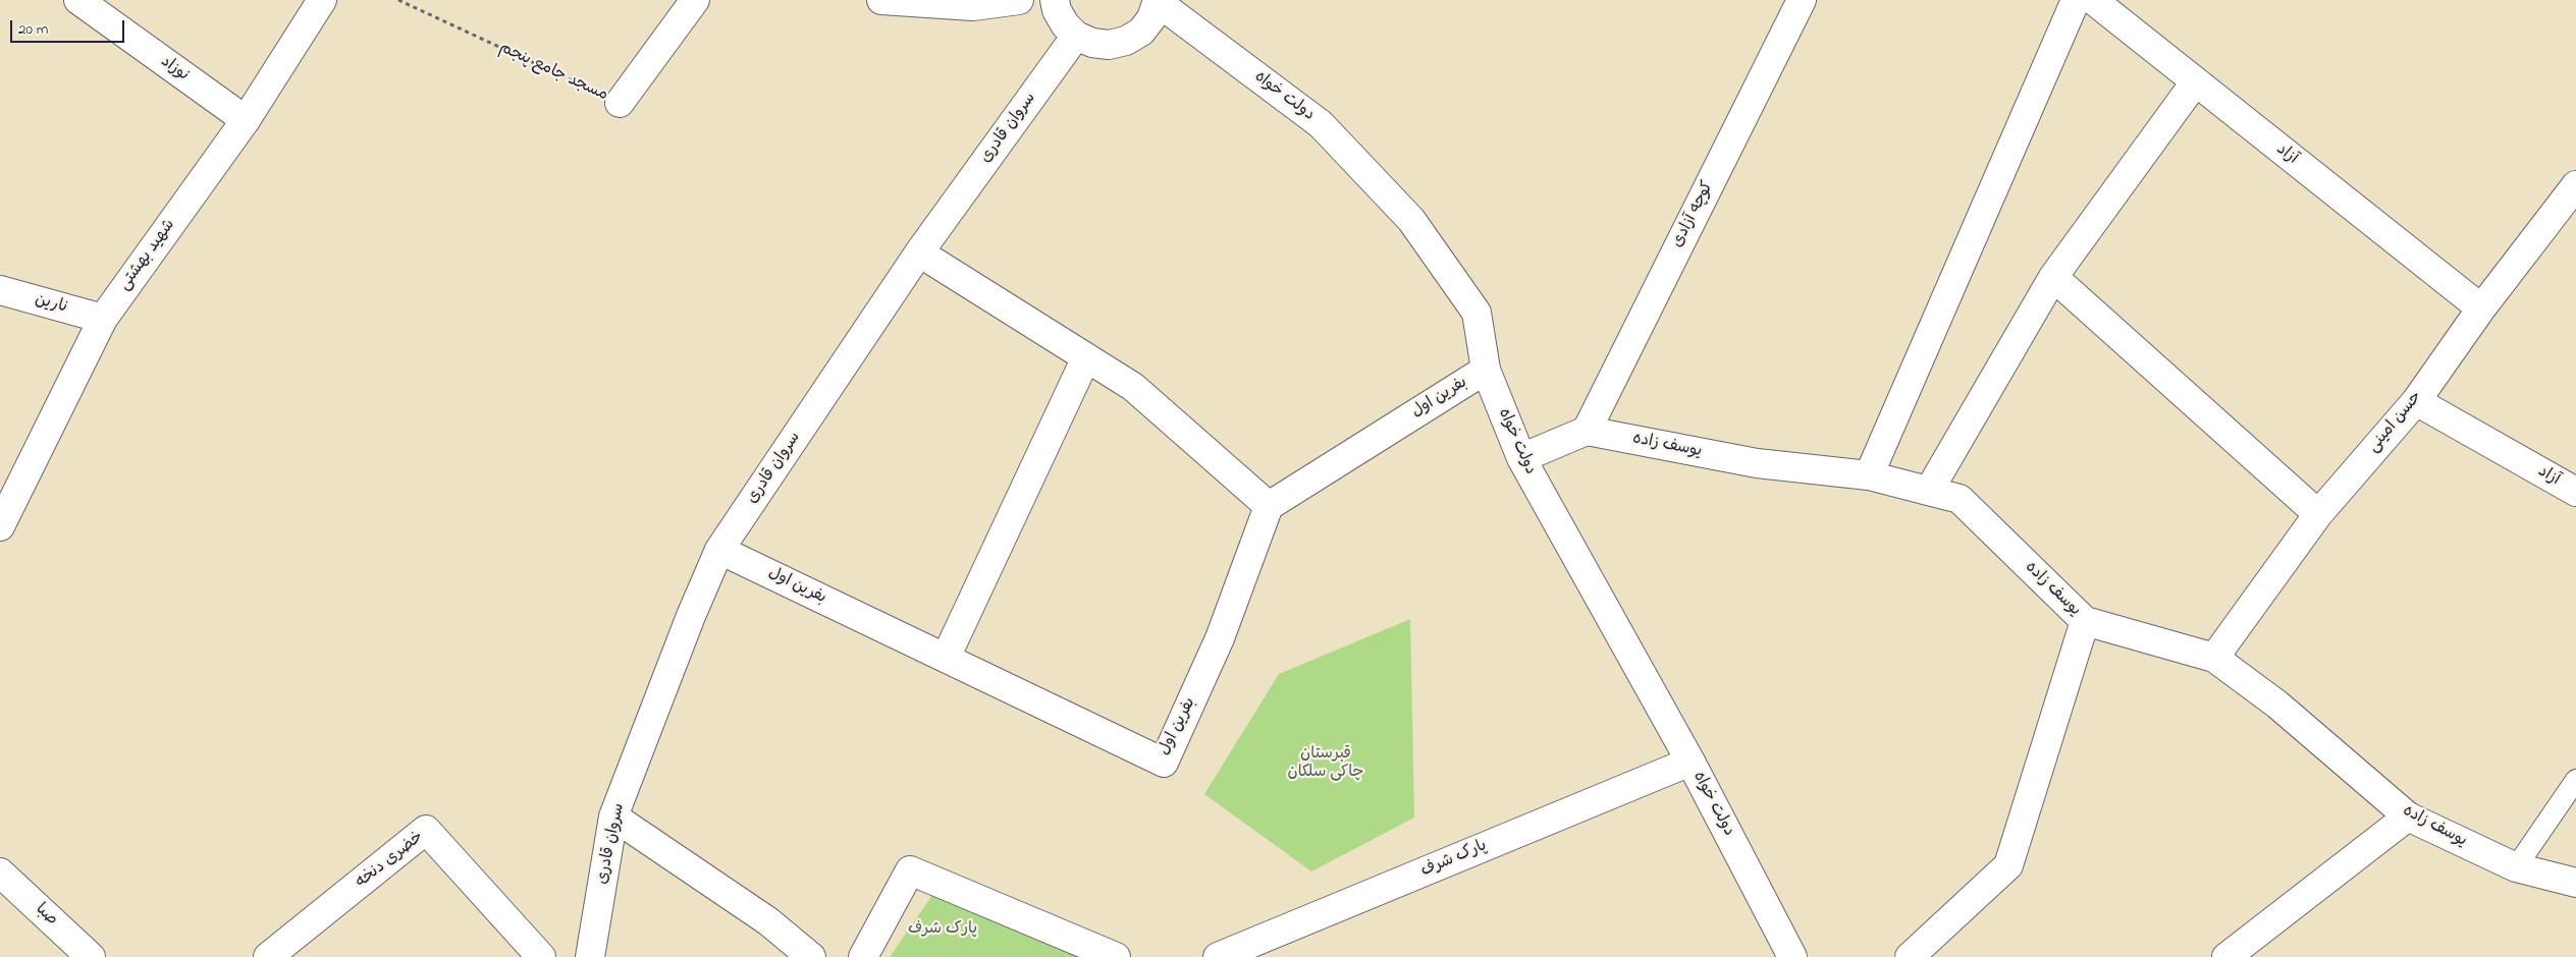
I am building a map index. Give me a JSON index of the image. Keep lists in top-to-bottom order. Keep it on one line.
{"streets":{"street":["نوزاد","مسجد جامع پنجم","دولت خواه","سروان قادری","آزاد","کوچه آزادی","شهید بهشتی","نارین","بفرین اول","حسن امینی","یوسف زاده","پارک شرف","خضری دنخه","صبا"]},"crossings":[["نوزاد","شهید بهشتی"],["دولت خواه","بفرین اول"],["دولت خواه","پارک شرف"],["سروان قادری","بفرین اول"],["آزاد","حسن امینی"],["کوچه آزادی","یوسف زاده"],["شهید بهشتی","نارین"],["حسن امینی","یوسف زاده"]],"parks":["قبرستان چاکی سلکان","پارک شرف"],"scale_bar":"20 m"}
